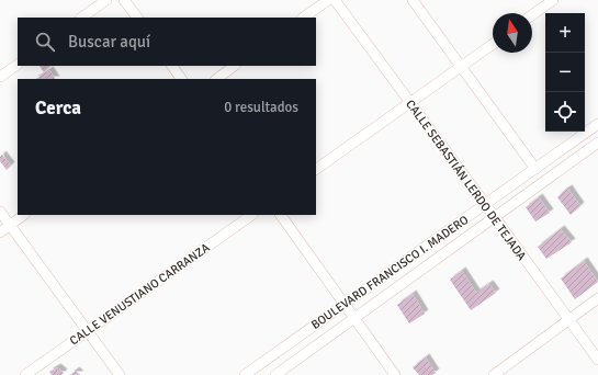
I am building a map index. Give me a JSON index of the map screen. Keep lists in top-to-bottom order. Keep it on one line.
{"streets":{"street":["CALLE SEBASTIÁN LERDO DE TEJADA","BOULEVARD FRANCISCO I. MADERO","CALLE VENUSTIANO CARRANZA"]},"crossings":[["CALLE SEBASTIÁN LERDO DE TEJADA","BOULEVARD FRANCISCO I. MADERO"]],"north":"top","page":{"map_buttons":["+","−"],"search":"Buscar aquí","heading":["Cerca","0 resultados"]}}
